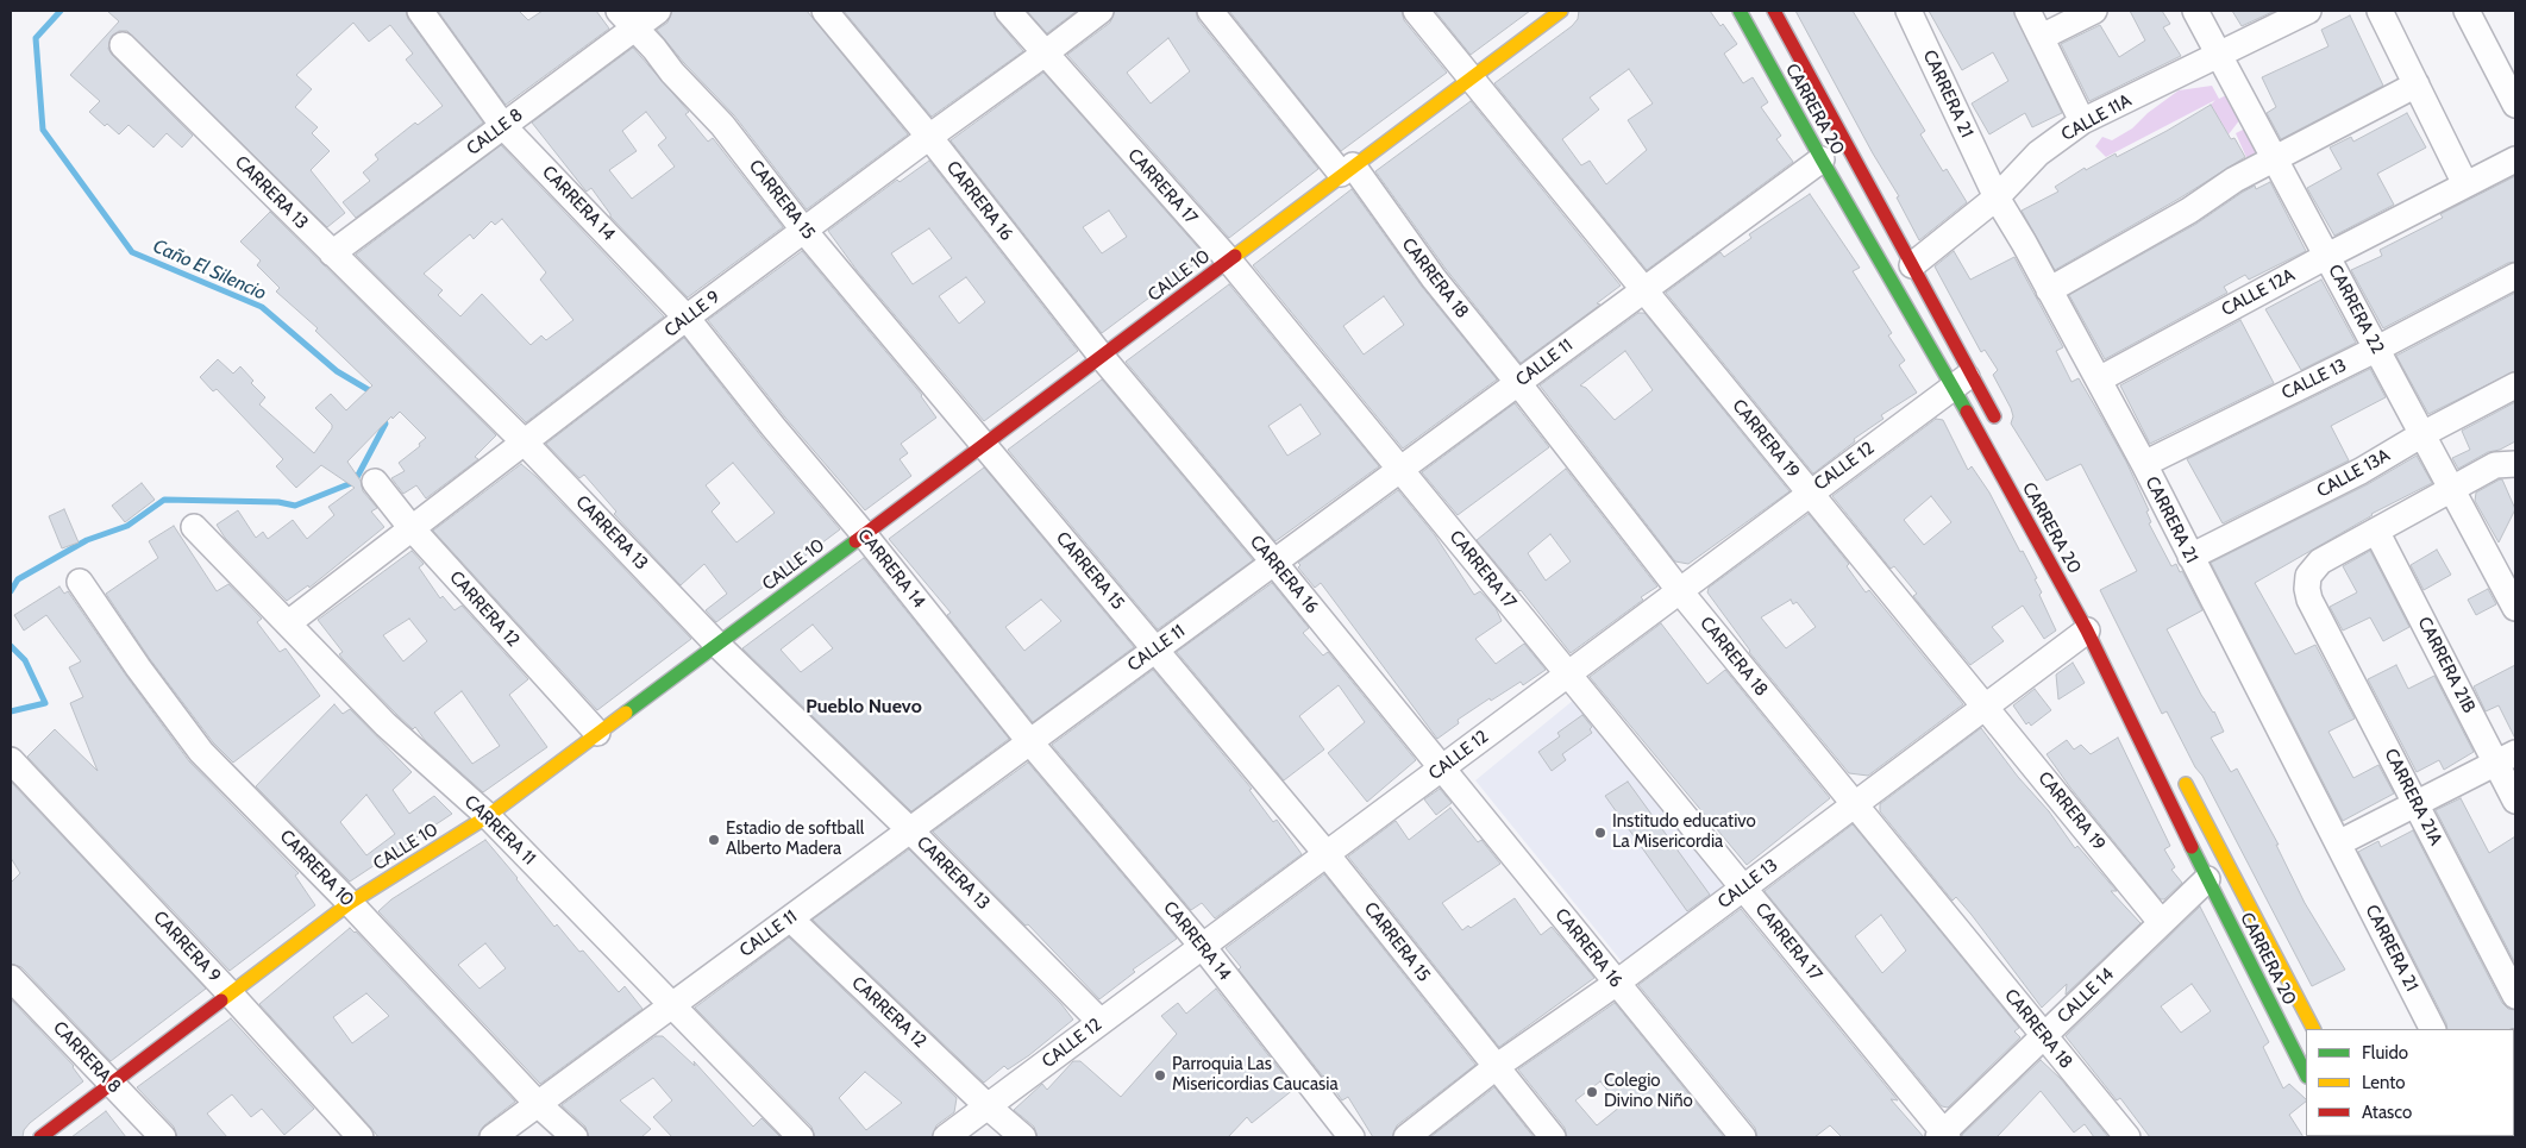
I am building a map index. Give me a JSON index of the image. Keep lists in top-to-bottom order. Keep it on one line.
{"streets":{"main road":["CARRERA 20","CALLE 10"],"street":["CARRERA 21","CALLE 11A","CALLE 8","CARRERA 17","CARRERA 13","CARRERA 15","CARRERA 16","CARRERA 14","CARRERA 18","CALLE 12A","CARRERA 22","CALLE 9","CALLE 11","CALLE 13","CARRERA 19","CALLE 12","CALLE 13A","CARRERA 12","CARRERA 21B","CARRERA 21A","CARRERA 11","CARRERA 10","CARRERA 9","CALLE 14","CARRERA 8"]},"crossings":[["CARRERA 21","CALLE 11A"],["CARRERA 21","CALLE 12A"],["CARRERA 21","CALLE 13"],["CARRERA 21","CALLE 13A"],["CARRERA 20","CALLE 11A"],["CARRERA 20","CALLE 11"],["CARRERA 20","CALLE 13"],["CARRERA 20","CALLE 12"],["CARRERA 20","CALLE 14"],["CALLE 11A","CARRERA 22"],["CALLE 8","CARRERA 13"],["CALLE 8","CARRERA 15"],["CALLE 8","CARRERA 14"],["CARRERA 17","CALLE 10"],["CARRERA 17","CALLE 9"],["CARRERA 17","CALLE 11"],["CARRERA 17","CALLE 13"],["CARRERA 17","CALLE 12"],["CARRERA 17","CALLE 14"],["CARRERA 13","CALLE 10"],["CARRERA 13","CALLE 9"],["CARRERA 13","CALLE 11"],["CARRERA 13","CALLE 12"],["CARRERA 15","CALLE 10"],["CARRERA 15","CALLE 9"],["CARRERA 15","CALLE 11"],["CARRERA 15","CALLE 13"],["CARRERA 15","CALLE 12"],["CARRERA 16","CALLE 10"],["CARRERA 16","CALLE 9"],["CARRERA 16","CALLE 11"],["CARRERA 16","CALLE 13"],["CARRERA 16","CALLE 12"],["CARRERA 14","CALLE 10"],["CARRERA 14","CALLE 9"],["CARRERA 14","CALLE 11"],["CARRERA 14","CALLE 12"],["CALLE 10","CARRERA 18"],["CALLE 10","CARRERA 19"],["CALLE 10","CARRERA 12"],["CALLE 10","CARRERA 11"],["CALLE 10","CARRERA 10"],["CALLE 10","CARRERA 9"],["CALLE 10","CARRERA 8"],["CARRERA 18","CALLE 11"],["CARRERA 18","CALLE 13"],["CARRERA 18","CALLE 12"],["CARRERA 18","CALLE 14"],["CALLE 12A","CARRERA 22"],["CARRERA 22","CALLE 13"],["CARRERA 22","CALLE 13A"],["CALLE 9","CARRERA 12"],["CALLE 9","CARRERA 11"],["CALLE 11","CARRERA 19"],["CALLE 11","CARRERA 12"],["CALLE 11","CARRERA 11"],["CALLE 11","CARRERA 10"],["CALLE 13","CARRERA 19"],["CARRERA 19","CALLE 12"],["CARRERA 19","CALLE 14"],["CALLE 12","CARRERA 12"],["CARRERA 21B","CARRERA 21A"]],"districts":["Pueblo Nuevo"],"water":["Caño El Silencio"],"places":["Institudo educativo La Misericordia","Estadio de softball Alberto Madera","Parroquia Las Misericordias Caucasia","Colegio Divino Niño"],"legend":["Fluido","Lento","Atasco"]}
